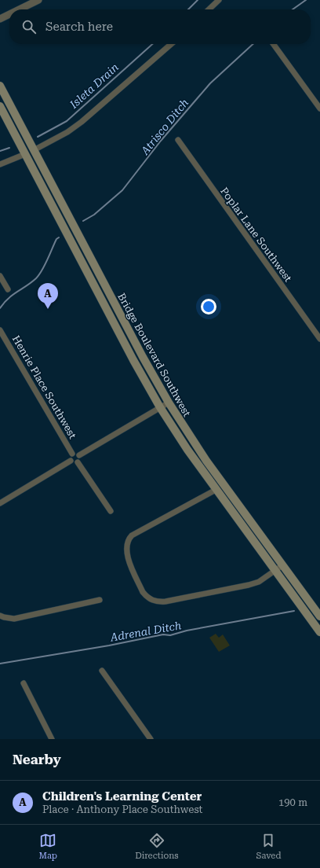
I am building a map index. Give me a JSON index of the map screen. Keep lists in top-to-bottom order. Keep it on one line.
{"streets":{"main road":["Bridge Boulevard Southwest"],"street":["Poplar Lane Southwest","Henrie Place Southwest"]},"water":["Isleta Drain","Atrisco Ditch","Adrenal Ditch"],"page":{"search":"Search here","pins":"A","heading":"Nearby","list":[{"mark":"A","name":"Children's Learning Center","note":"Place · Anthony Place Southwest","value":"190 m"}],"nav":["Map","Directions","Saved"]}}
